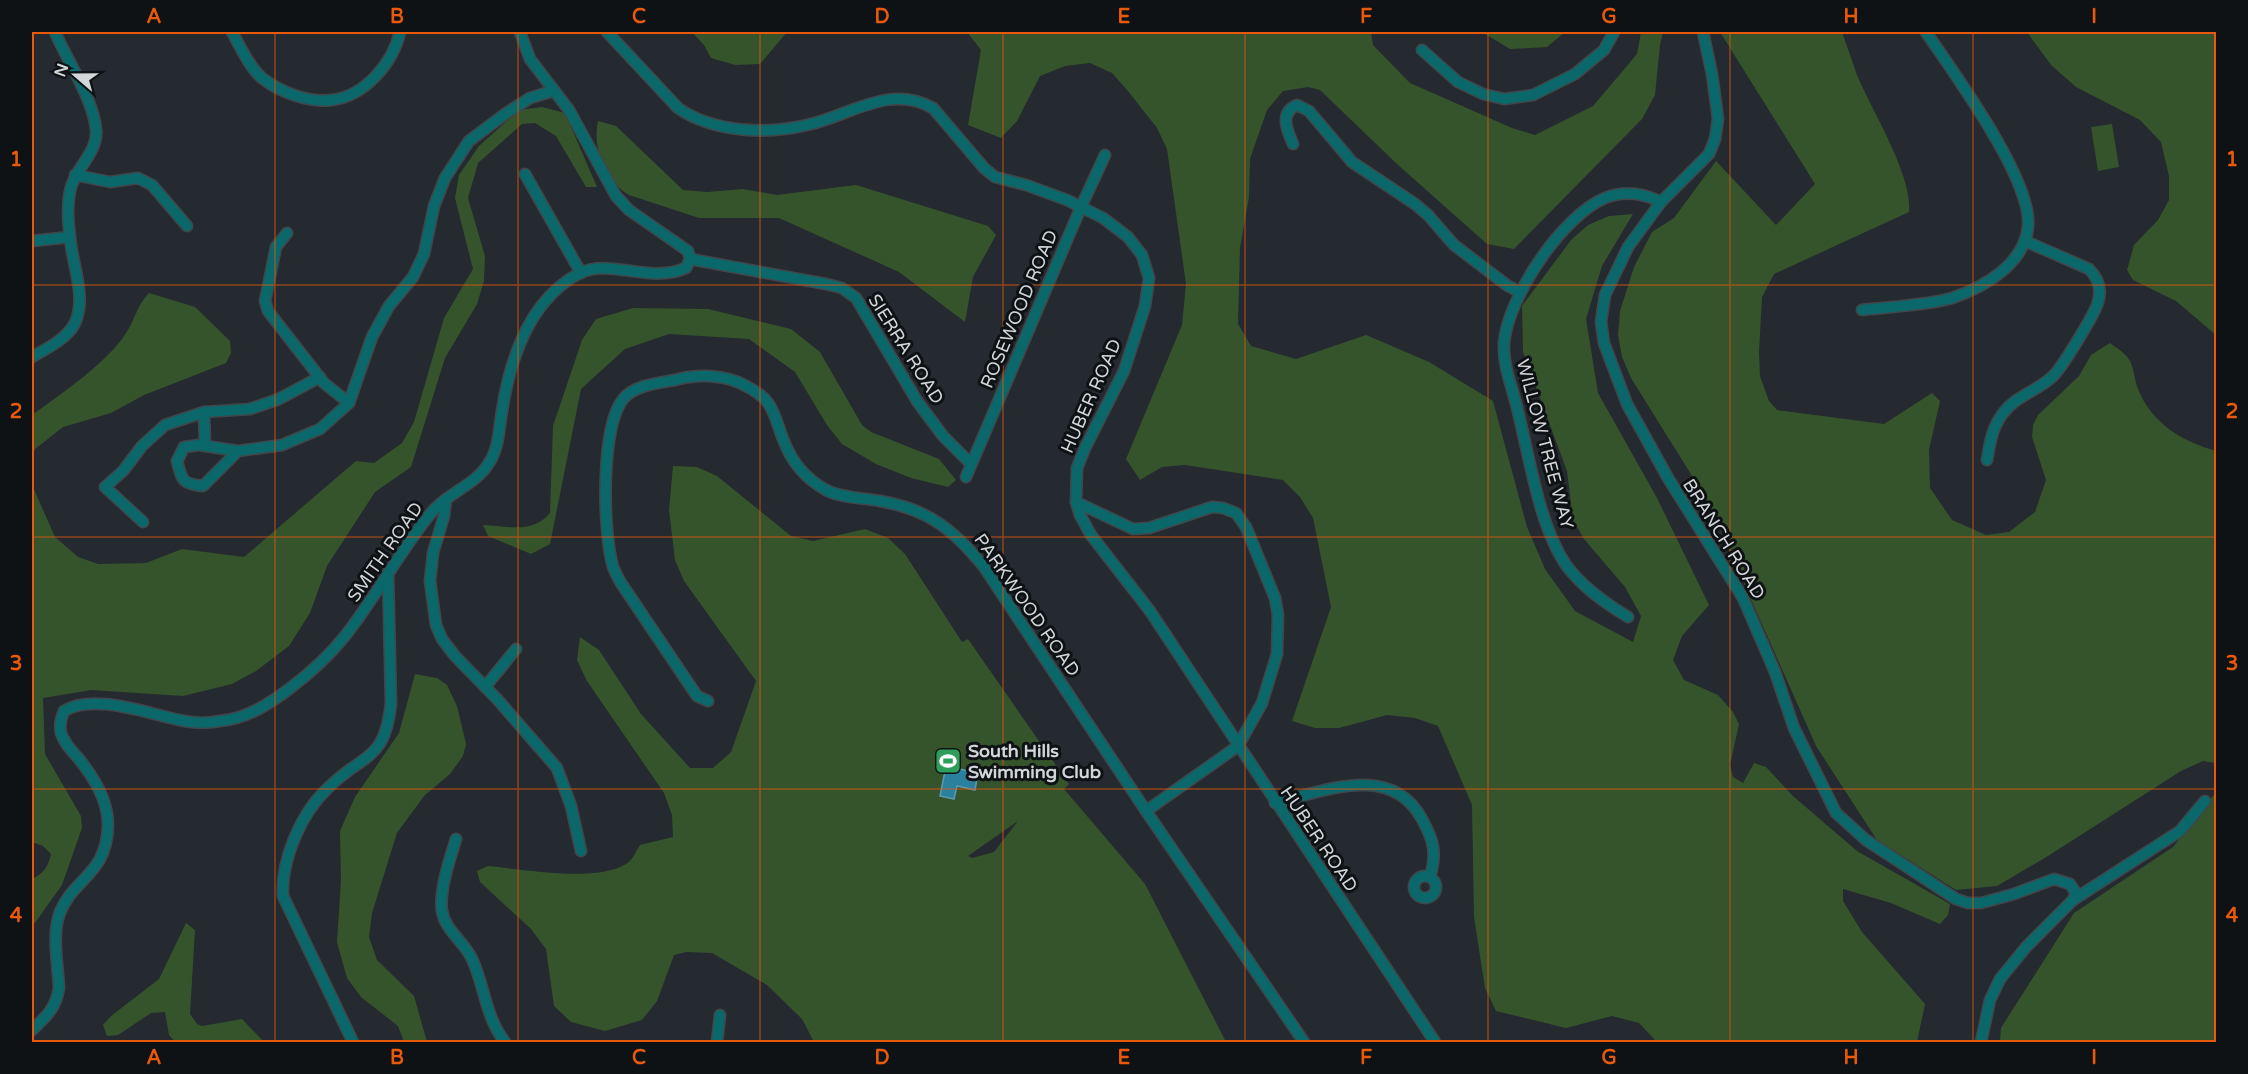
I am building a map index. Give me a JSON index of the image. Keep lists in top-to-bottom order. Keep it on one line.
{"streets":{"street":["ROSEWOOD ROAD","SIERRA ROAD","HUBER ROAD","WILLOW TREE WAY","BRANCH ROAD","SMITH ROAD","PARKWOOD ROAD"]},"crossings":[["ROSEWOOD ROAD","SIERRA ROAD"],["ROSEWOOD ROAD","HUBER ROAD"],["SIERRA ROAD","SMITH ROAD"],["WILLOW TREE WAY","BRANCH ROAD"]],"places":{"sports":["South Hills Swimming Club"]},"north":"left","grid":{"columns":["A","B","C","D","E","F","G","H","I"],"rows":["1","2","3","4"]}}
